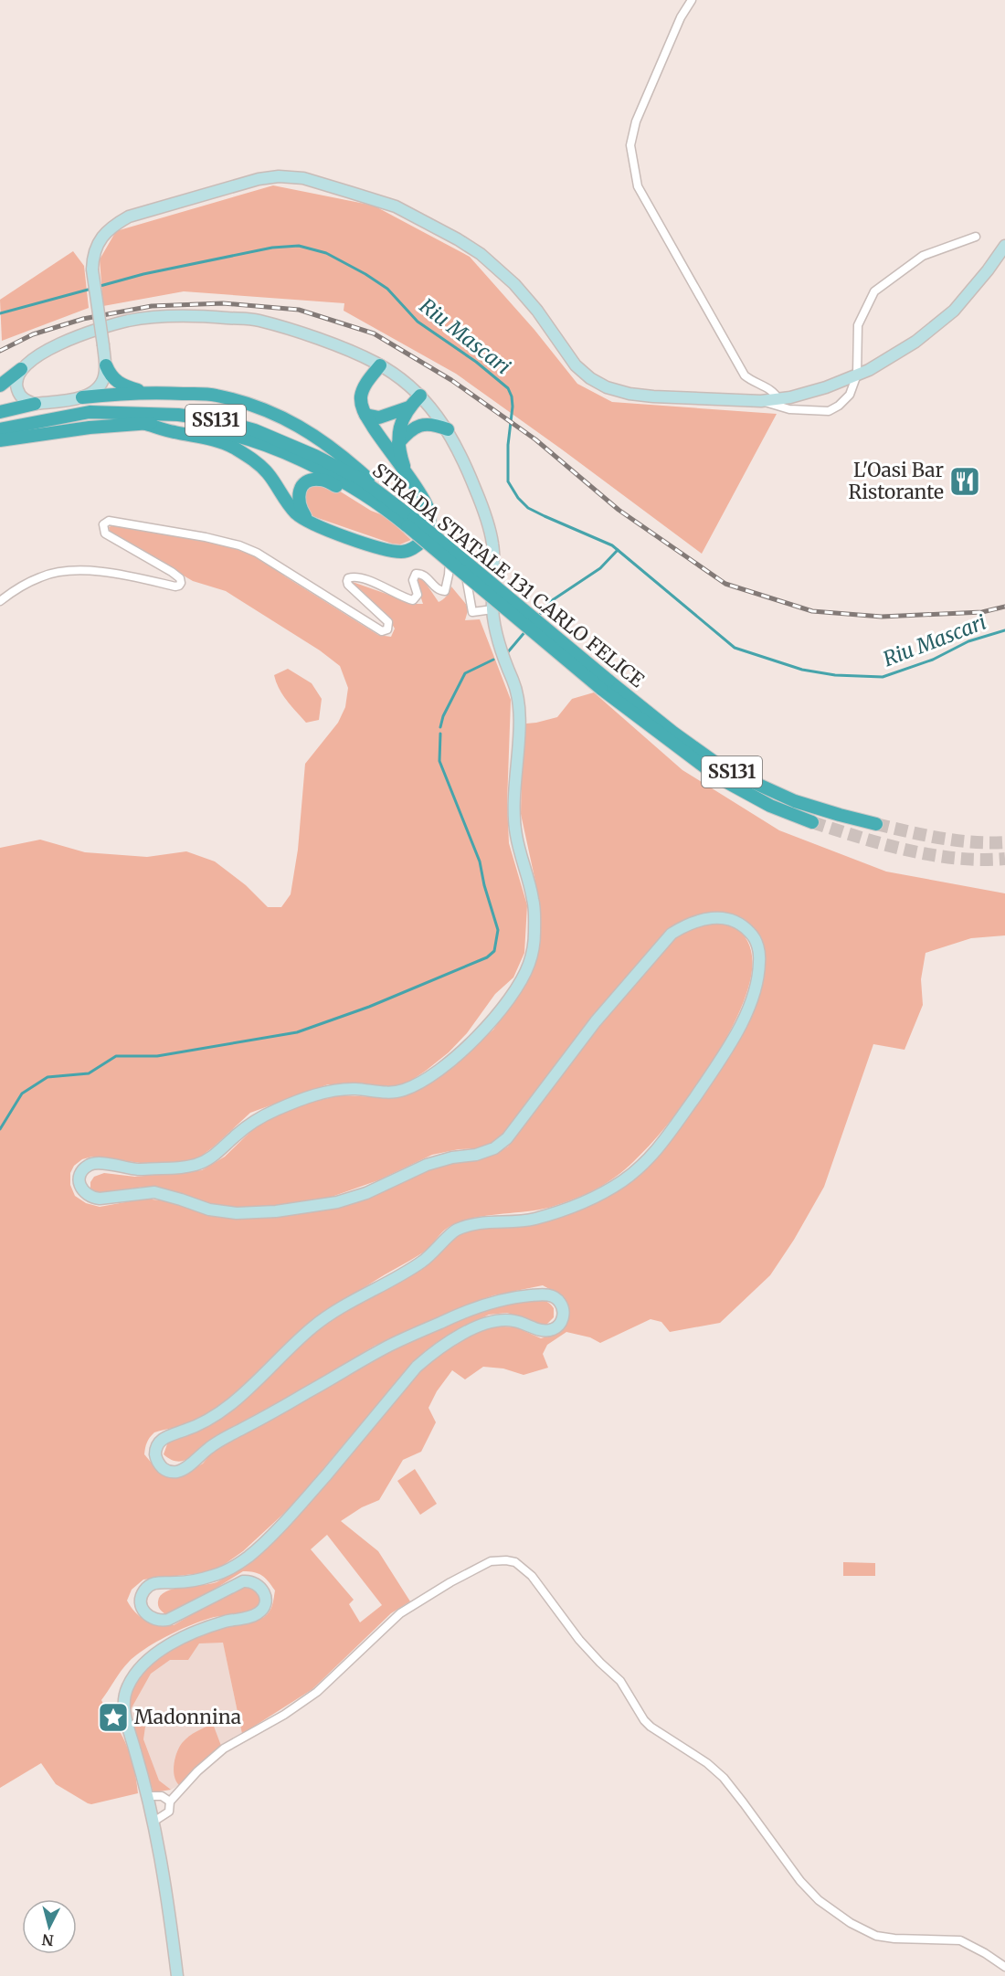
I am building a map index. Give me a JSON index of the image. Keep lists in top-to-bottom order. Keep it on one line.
{"streets":{"highway":["SS131","STRADA STATALE 131 CARLO FELICE"]},"water":["Riu Mascari"],"places":{"restaurant":["L'Oasi Bar Ristorante"],"place":["Madonnina"]},"north":"bottom"}
